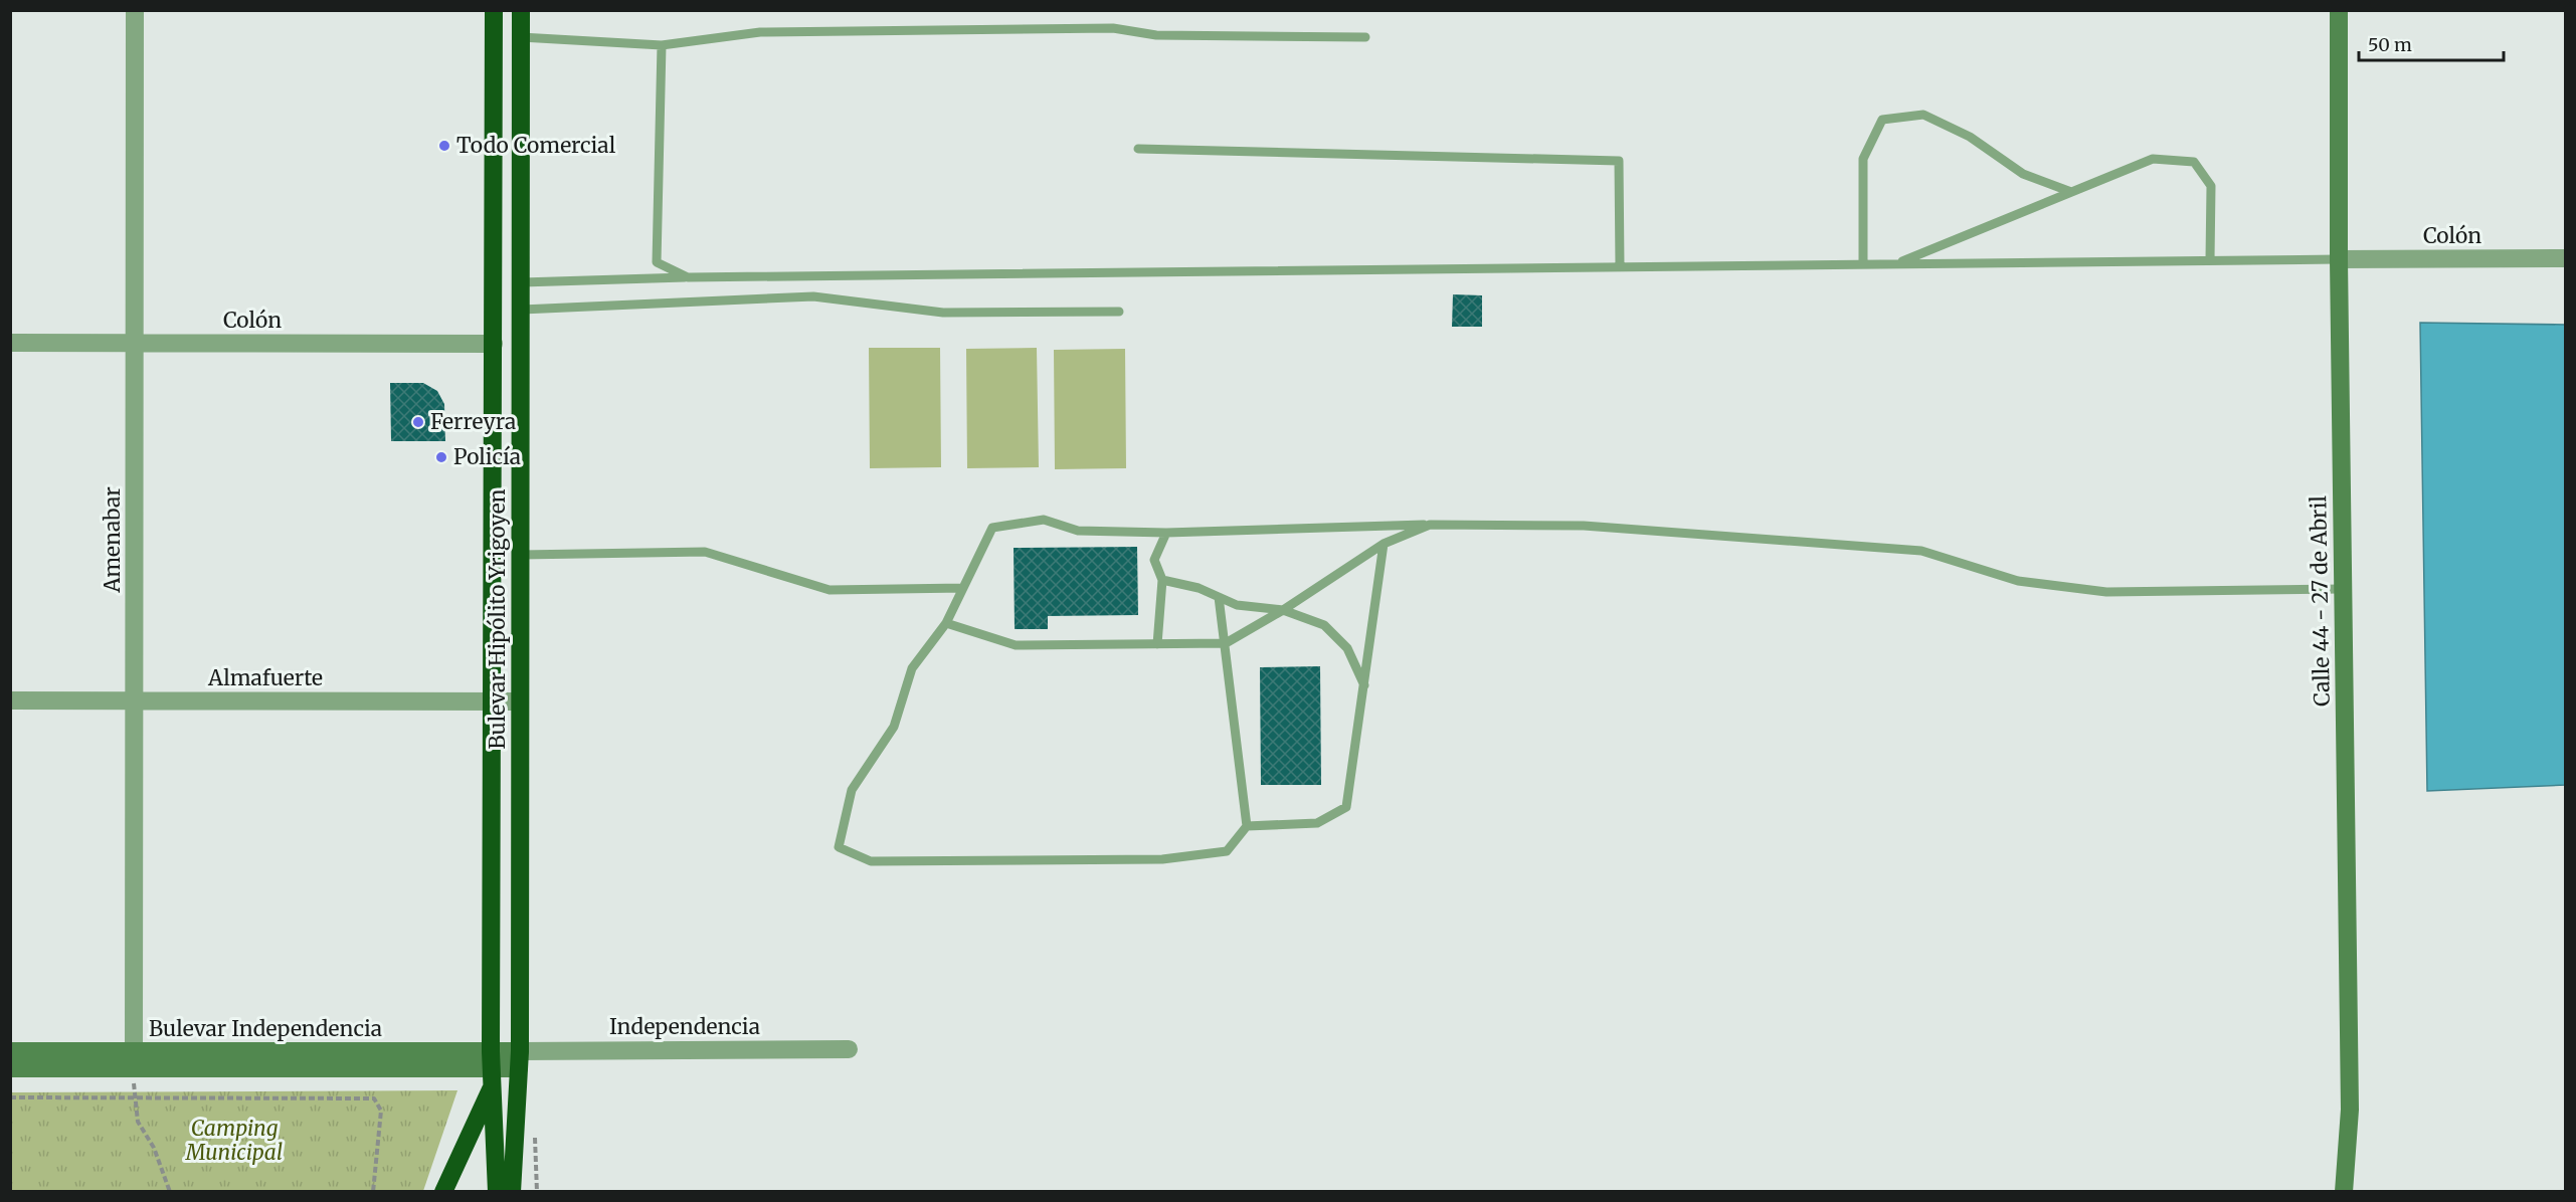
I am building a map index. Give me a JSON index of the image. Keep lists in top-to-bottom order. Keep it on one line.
{"streets":{"highway":["Bulevar Hipólito Yrigoyen"],"street":["Colón","Amenabar","Calle 44 - 27 de Abril","Almafuerte","Independencia","Bulevar Independencia"]},"crossings":[["Colón","Amenabar"],["Colón","Calle 44 - 27 de Abril"],["Colón","Bulevar Hipólito Yrigoyen"],["Amenabar","Almafuerte"],["Amenabar","Bulevar Independencia"],["Bulevar Hipólito Yrigoyen","Almafuerte"],["Bulevar Hipólito Yrigoyen","Independencia"],["Bulevar Hipólito Yrigoyen","Bulevar Independencia"],["Independencia","Bulevar Independencia"]],"parks":["Camping Municipal"],"places":["Todo Comercial","Ferreyra","Policía"],"scale_bar":"50 m"}
